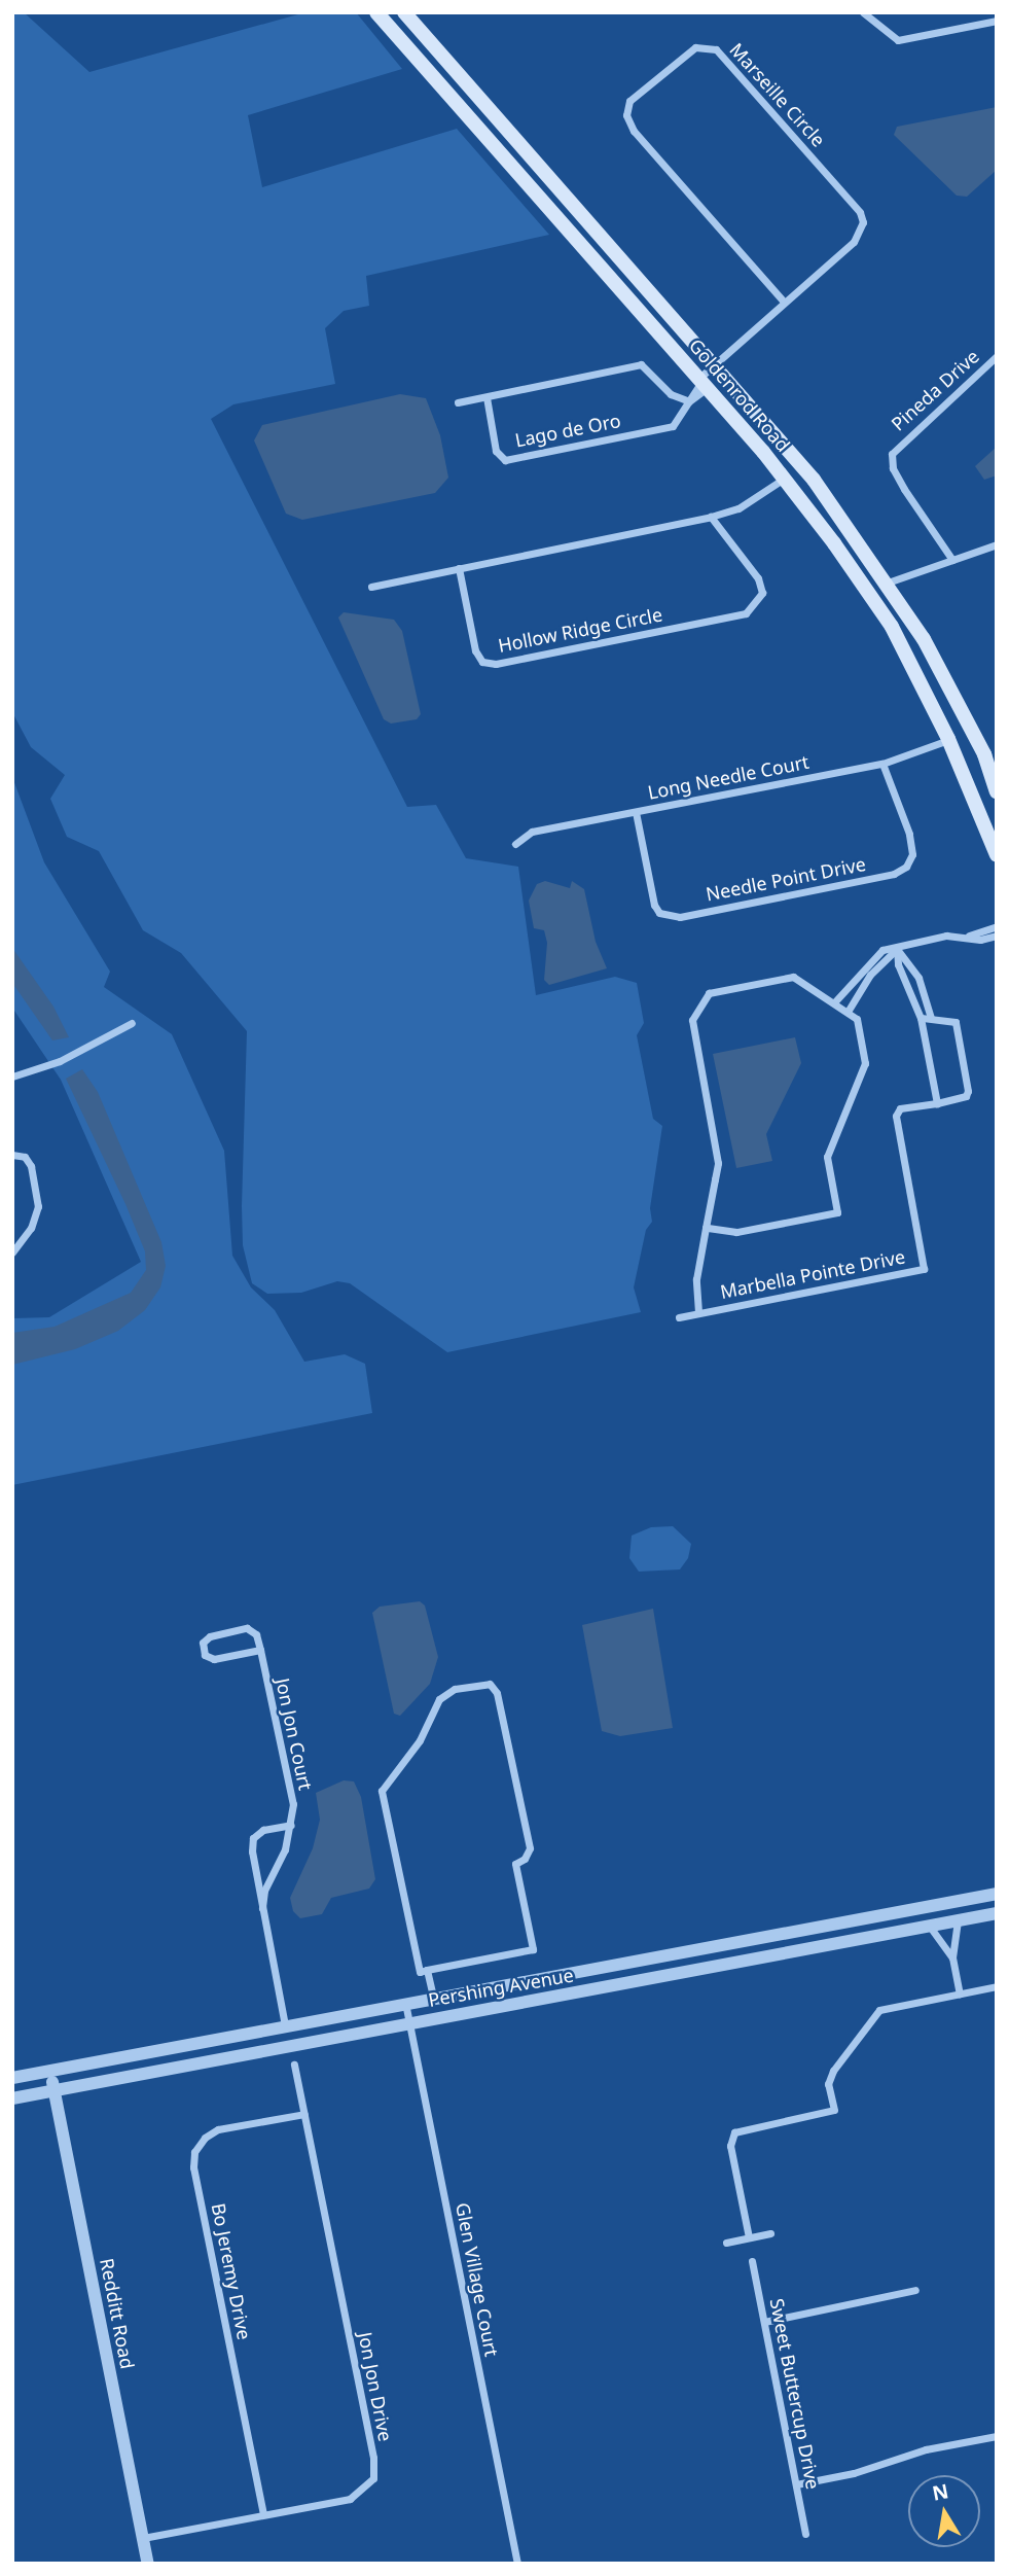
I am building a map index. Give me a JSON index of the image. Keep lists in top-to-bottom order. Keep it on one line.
{"streets":{"main road":["Goldenrod Road"],"street":["Marseille Circle","Pineda Drive","Lago de Oro","Hollow Ridge Circle","Long Needle Court","Needle Point Drive","Marbella Pointe Drive","Jon Jon Court","Pershing Avenue","Bo Jeremy Drive","Glen Village Court","Redditt Road","Jon Jon Drive","Sweet Buttercup Drive"]},"crossings":[["Marseille Circle","Goldenrod Road"],["Marseille Circle","Lago de Oro"],["Goldenrod Road","Lago de Oro"],["Goldenrod Road","Long Needle Court"],["Long Needle Court","Needle Point Drive"],["Pershing Avenue","Glen Village Court"],["Pershing Avenue","Redditt Road"],["Bo Jeremy Drive","Jon Jon Drive"],["Redditt Road","Jon Jon Drive"]],"north":"top"}
